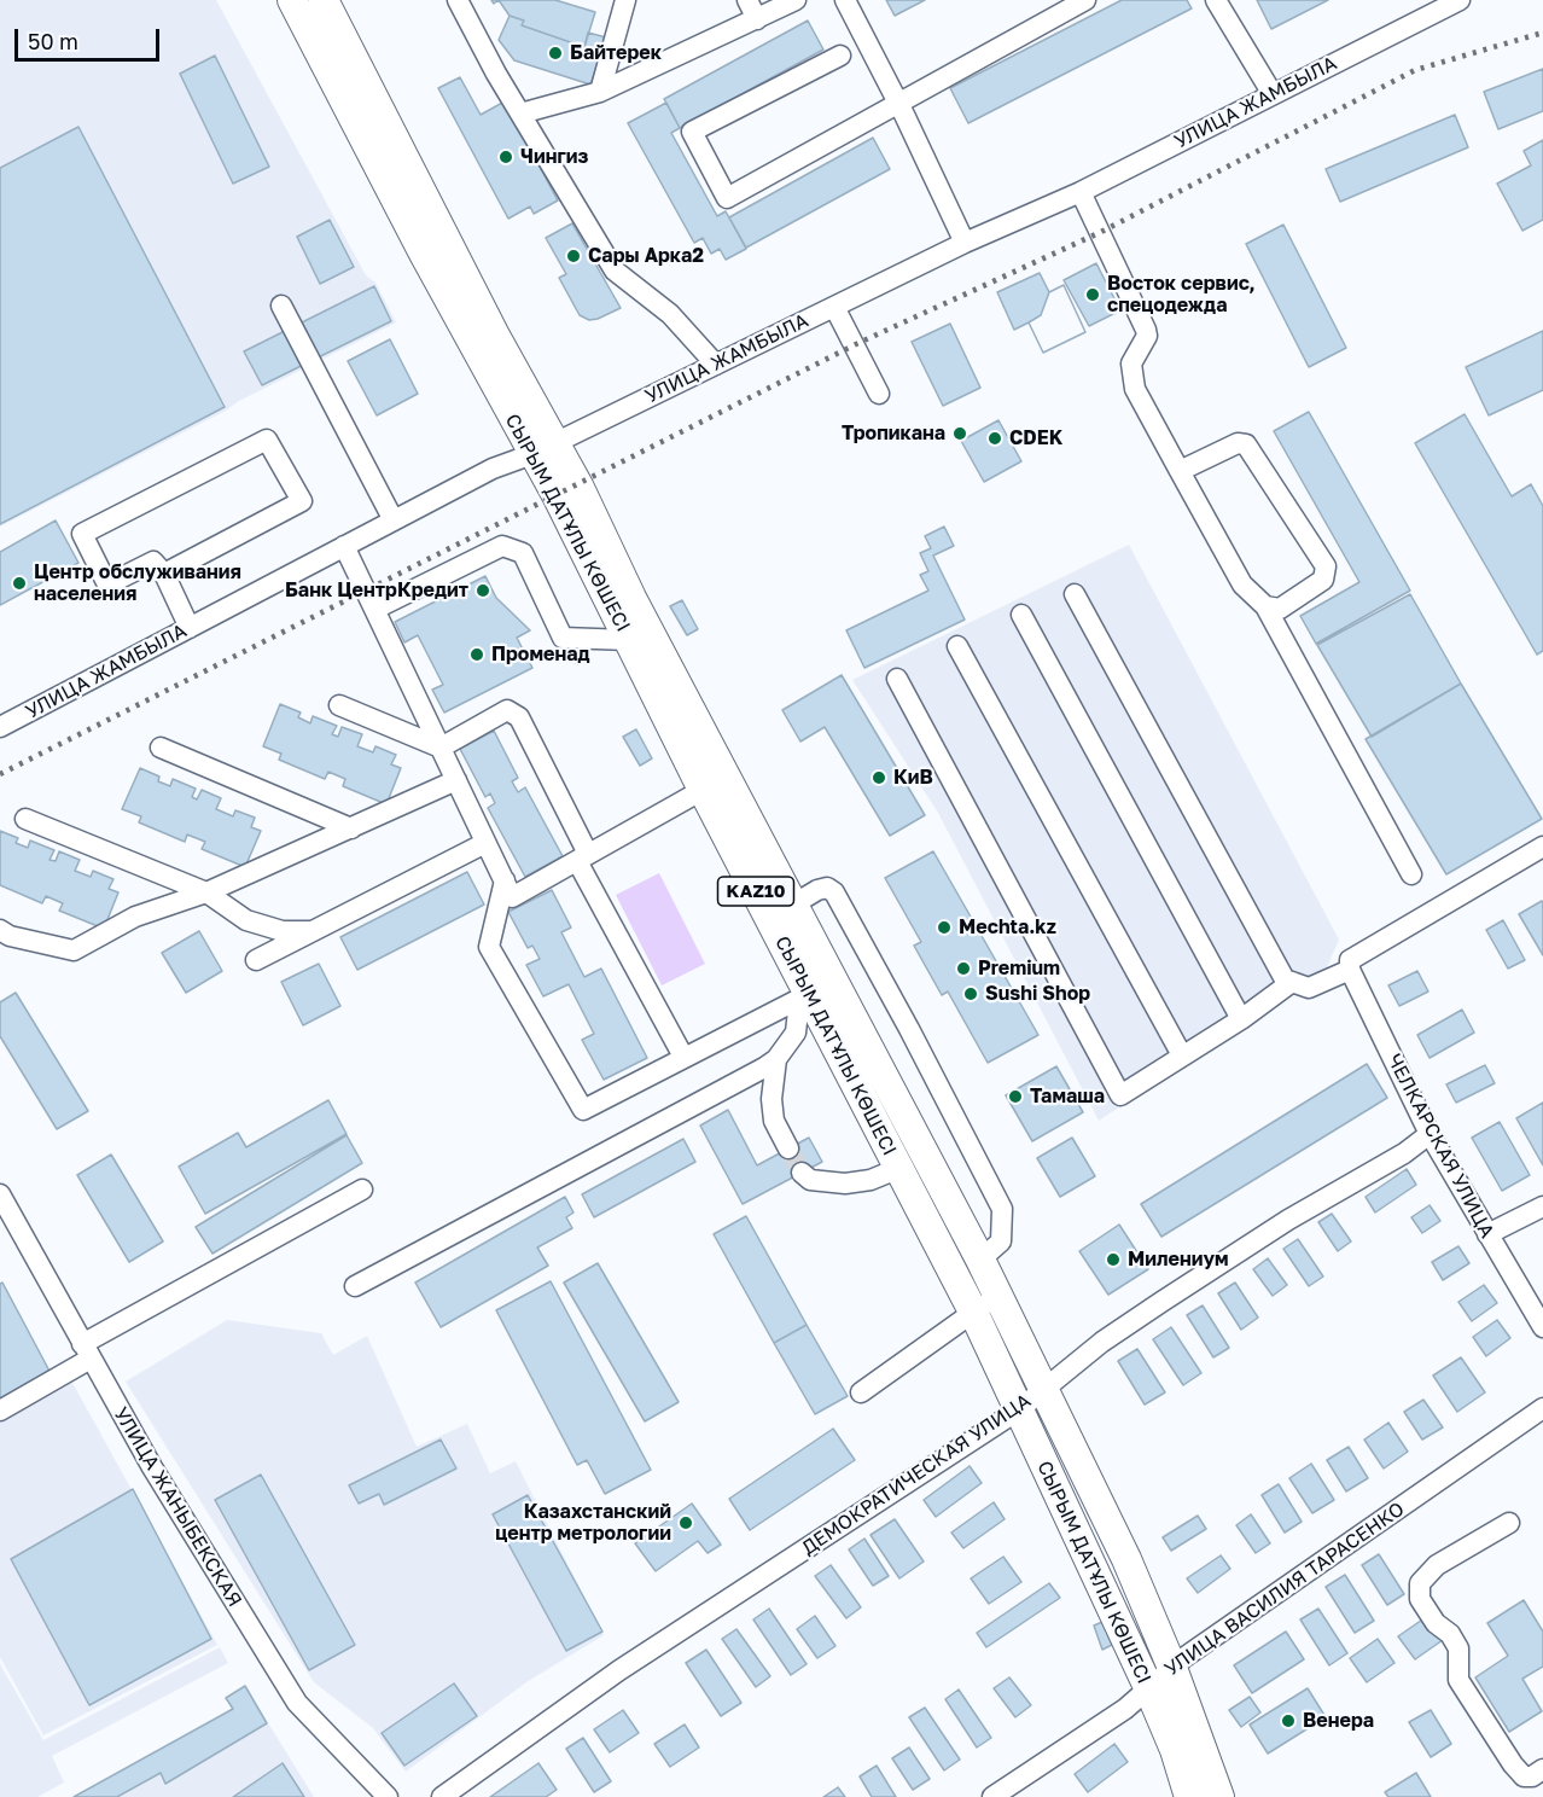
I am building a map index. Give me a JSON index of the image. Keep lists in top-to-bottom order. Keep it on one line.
{"streets":{"highway":["СЫРЫМ ДАТҰЛЫ КӨШЕСІ","KAZ10"],"street":["УЛИЦА ЖАМБЫЛА","ЧЕЛКАРСКАЯ УЛИЦА","ДЕМОКРАТИЧЕСКАЯ УЛИЦА","УЛИЦА ЖАНЫБЕКСКАЯ","УЛИЦА ВАСИЛИЯ ТАРАСЕНКО"]},"crossings":[["УЛИЦА ЖАМБЫЛА","СЫРЫМ ДАТҰЛЫ КӨШЕСІ"],["СЫРЫМ ДАТҰЛЫ КӨШЕСІ","ДЕМОКРАТИЧЕСКАЯ УЛИЦА"],["СЫРЫМ ДАТҰЛЫ КӨШЕСІ","УЛИЦА ВАСИЛИЯ ТАРАСЕНКО"],["ЧЕЛКАРСКАЯ УЛИЦА","ДЕМОКРАТИЧЕСКАЯ УЛИЦА"]],"places":["Байтерек","Чингиз","Сары Арка2","Восток сервис, спецодежда","Тропикана","CDEK","Центр обслуживания наcеления","Банк ЦентрКредит","Променад","КиВ","Mechta.kz","Premium","Sushi Shop","Тамаша","Милениум","Казахстанский центр метрологии","Венера"],"scale_bar":"50 m"}
